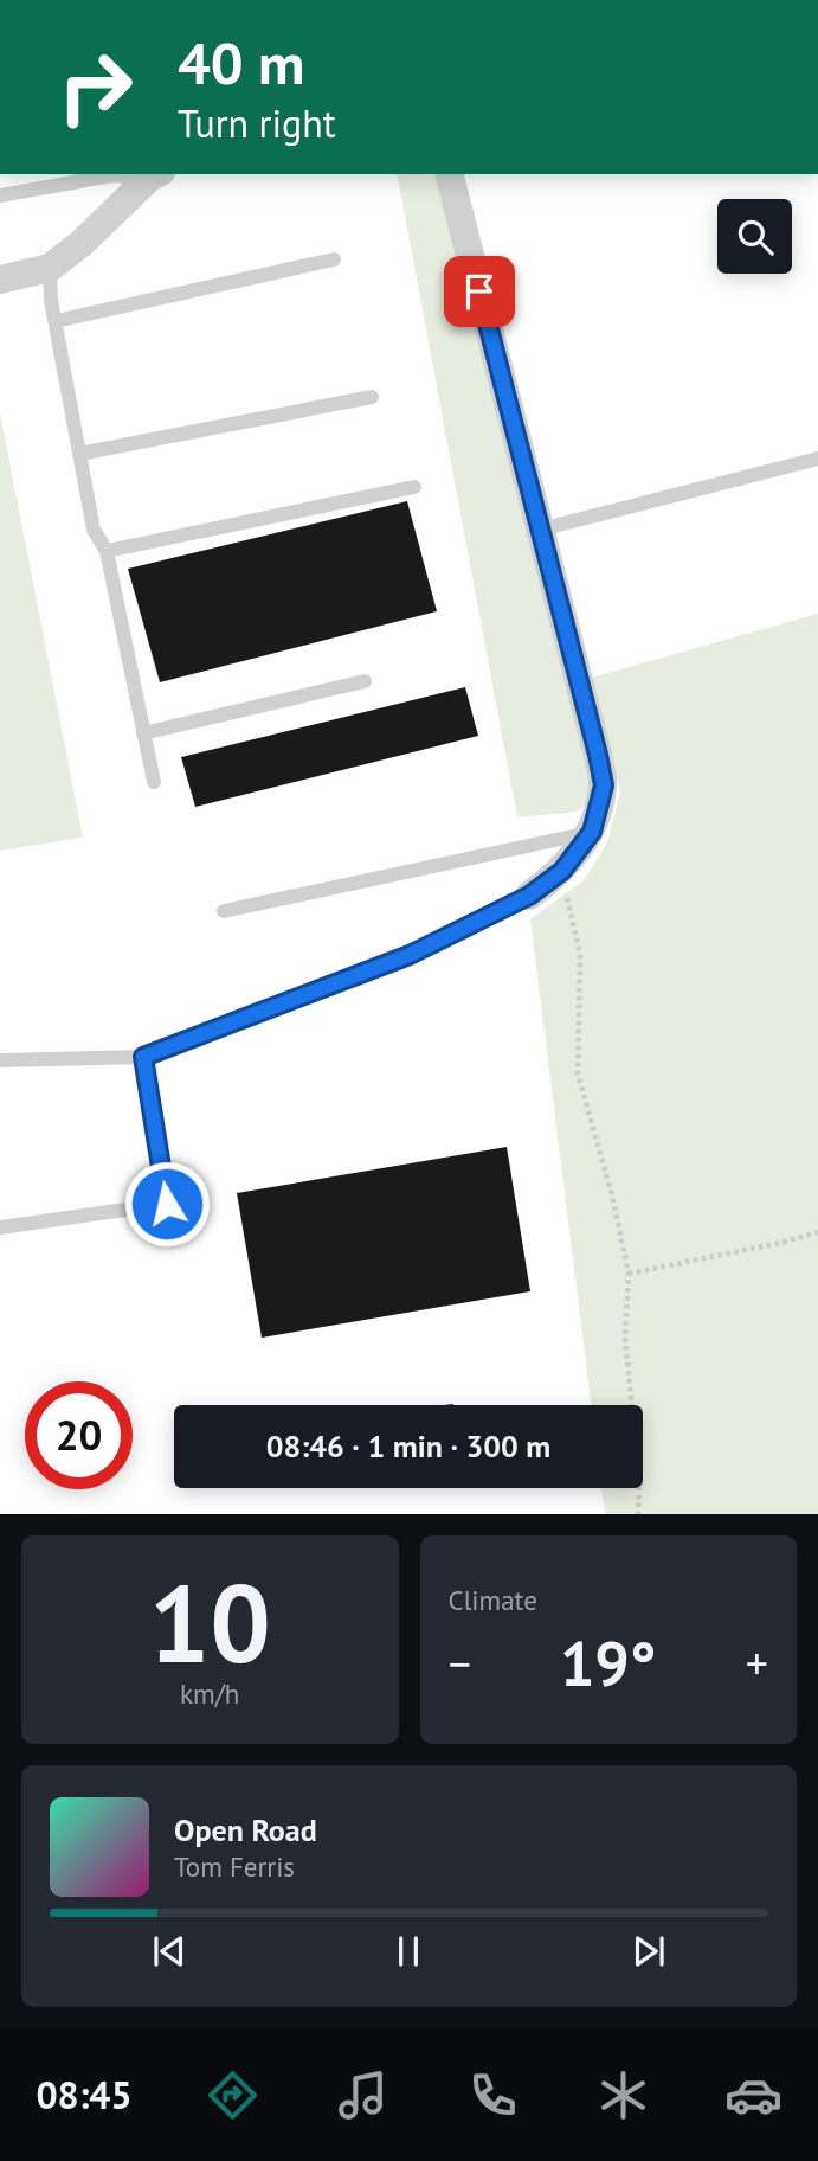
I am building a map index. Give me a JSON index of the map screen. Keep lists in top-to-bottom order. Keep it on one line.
{"page":{"turn":["40 m","Turn right"],"limit":"20","trip":"08:46 · 1 min · 300 m","tile":[["10","km/h"],"Climate"],"heat":["−","19°","+"],"song":["Open Road","Tom Ferris"],"tabs":"08:45"}}
